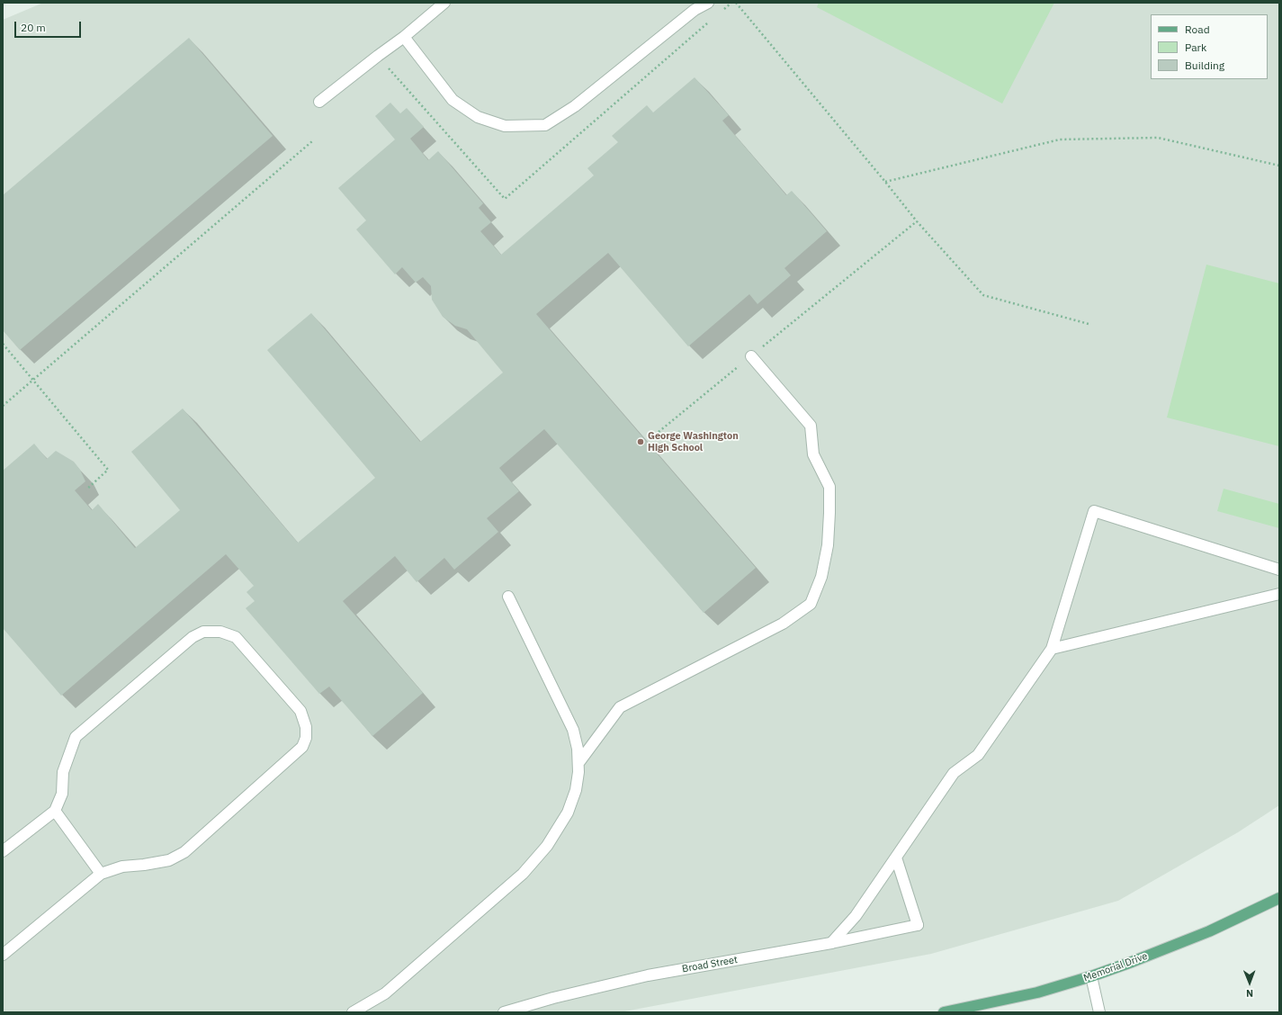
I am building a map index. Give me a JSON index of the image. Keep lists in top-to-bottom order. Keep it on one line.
{"streets":{"main road":["Memorial Drive"],"street":["Broad Street"]},"places":["George Washington High School"],"legend":["Road","Park","Building"],"scale_bar":"20 m","north":"bottom"}
